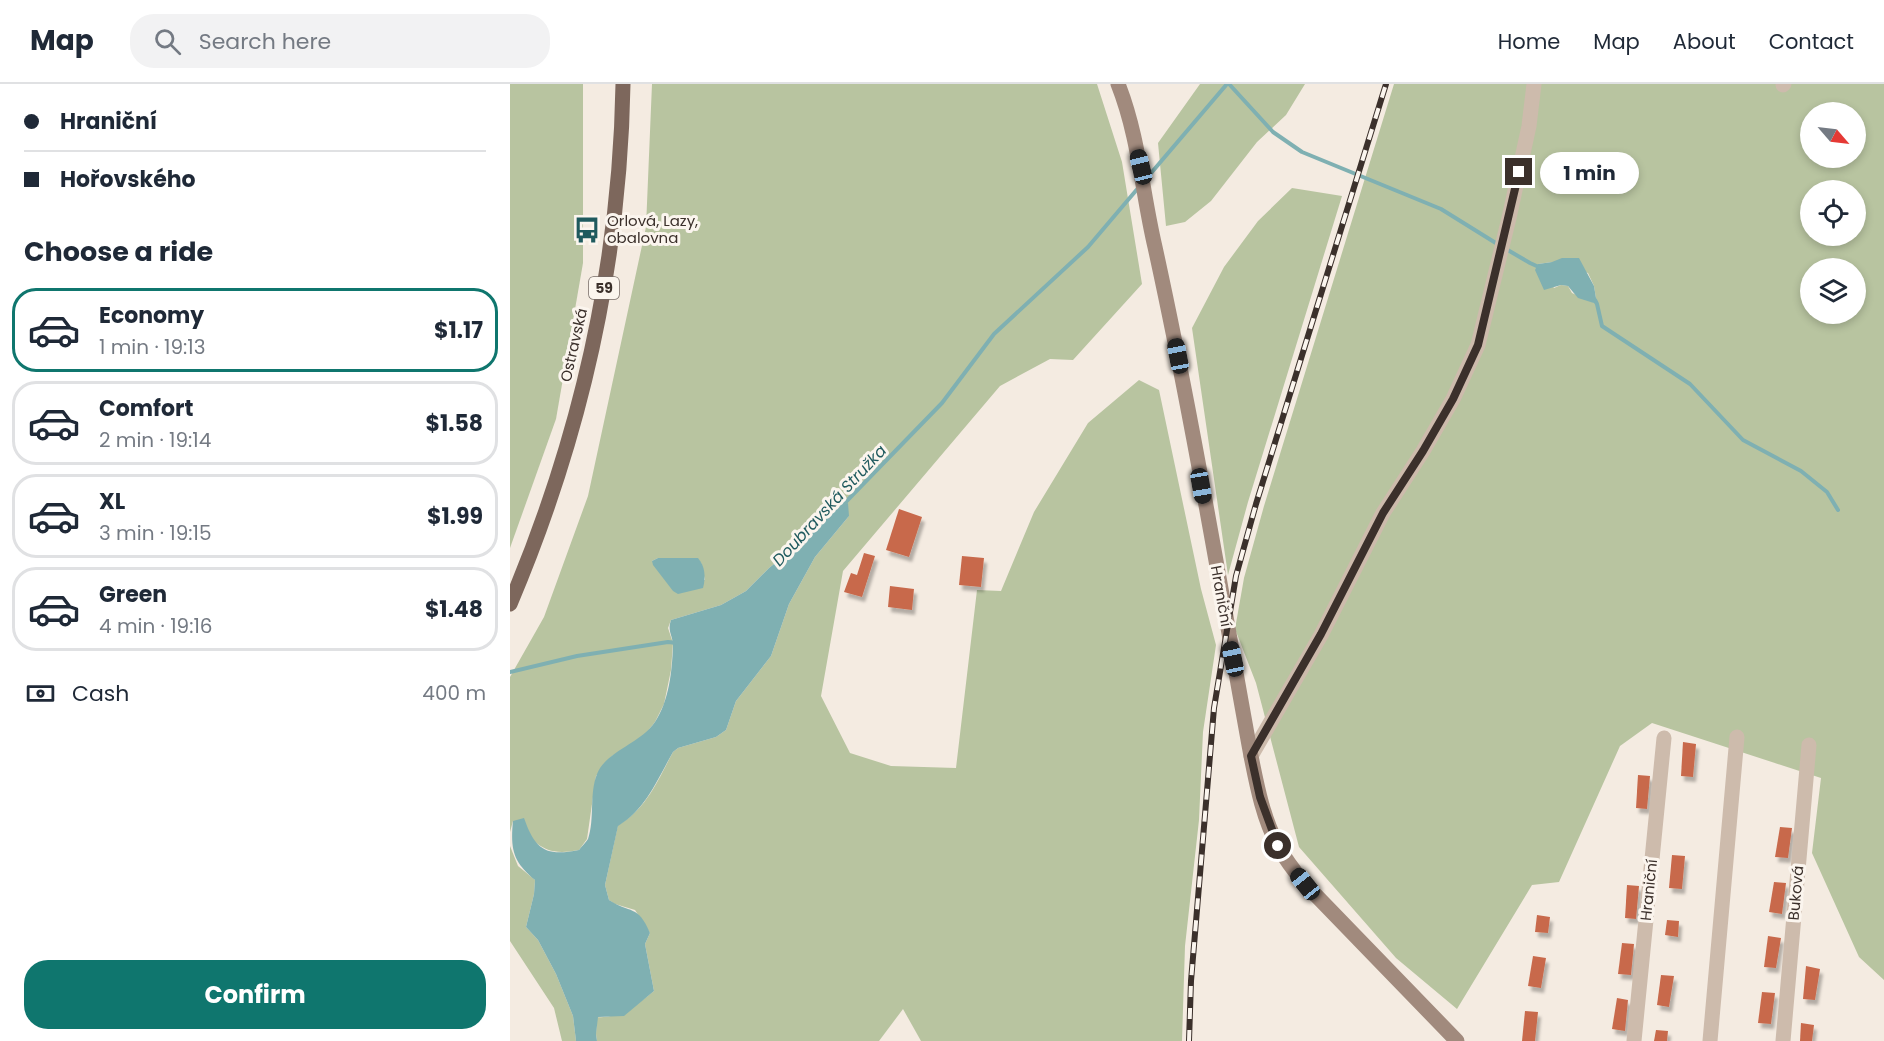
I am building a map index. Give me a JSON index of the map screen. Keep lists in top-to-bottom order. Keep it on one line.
{"streets":{"main road":["59","Ostravská","Hraniční"],"street":["Buková"]},"water":["Doubravská Stružka"],"places":{"bus stop":["Orlová, Lazy, obalovna"]},"north":"bottom right","page":{"header":"Map","search":"Search here","nav":["Home","Map","About","Contact"],"banner":["Hraniční","Hořovského"],"bubble":"1 min","heading":"Choose a ride","list":[{"name":"Economy","note":"1 min · 19:13","value":"$1.17"},{"name":"Comfort","note":"2 min · 19:14","value":"$1.58"},{"name":"XL","note":"3 min · 19:15","value":"$1.99"},{"name":"Green","note":"4 min · 19:16","value":"$1.48"}],"pay":["Cash","400 m"],"buttons":"Confirm"}}
